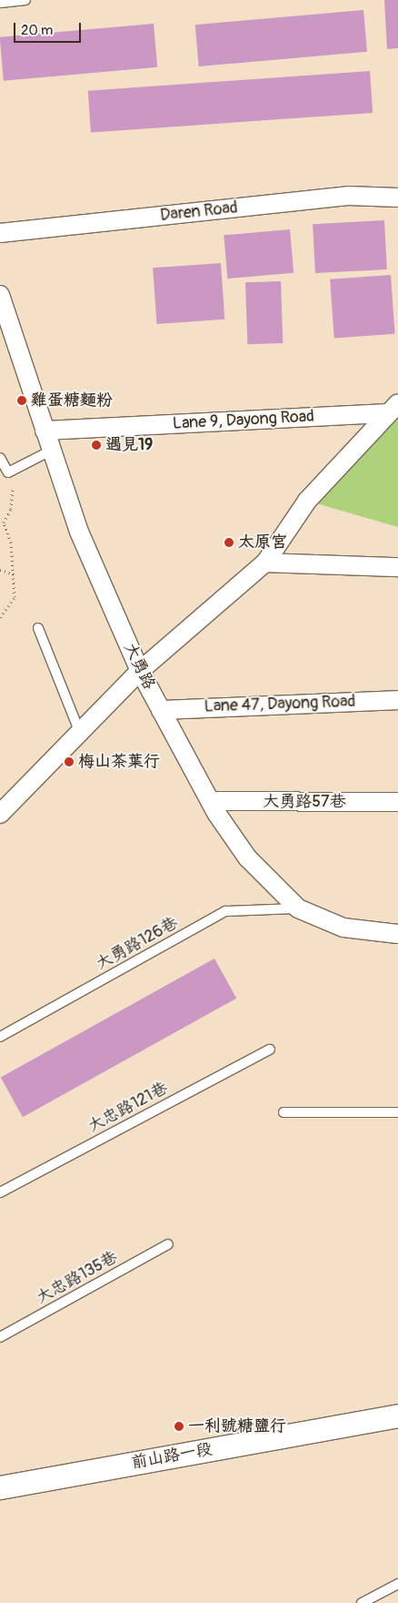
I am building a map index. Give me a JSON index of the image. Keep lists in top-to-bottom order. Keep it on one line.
{"streets":{"street":["Daren Road","Lane 9, Dayong Road","大勇路","Lane 47, Dayong Road","大勇路57巷","前山路一段"],"lane":["大勇路126巷","大忠路121巷","大忠路135巷"]},"crossings":[["Lane 9, Dayong Road","大勇路"],["大勇路","Lane 47, Dayong Road"],["大勇路","大勇路57巷"],["大勇路","大勇路126巷"]],"places":["雞蛋糖麵粉","遇見19","太原宮","梅山茶葉行","一利號糖鹽行"],"scale_bar":"20 m"}
